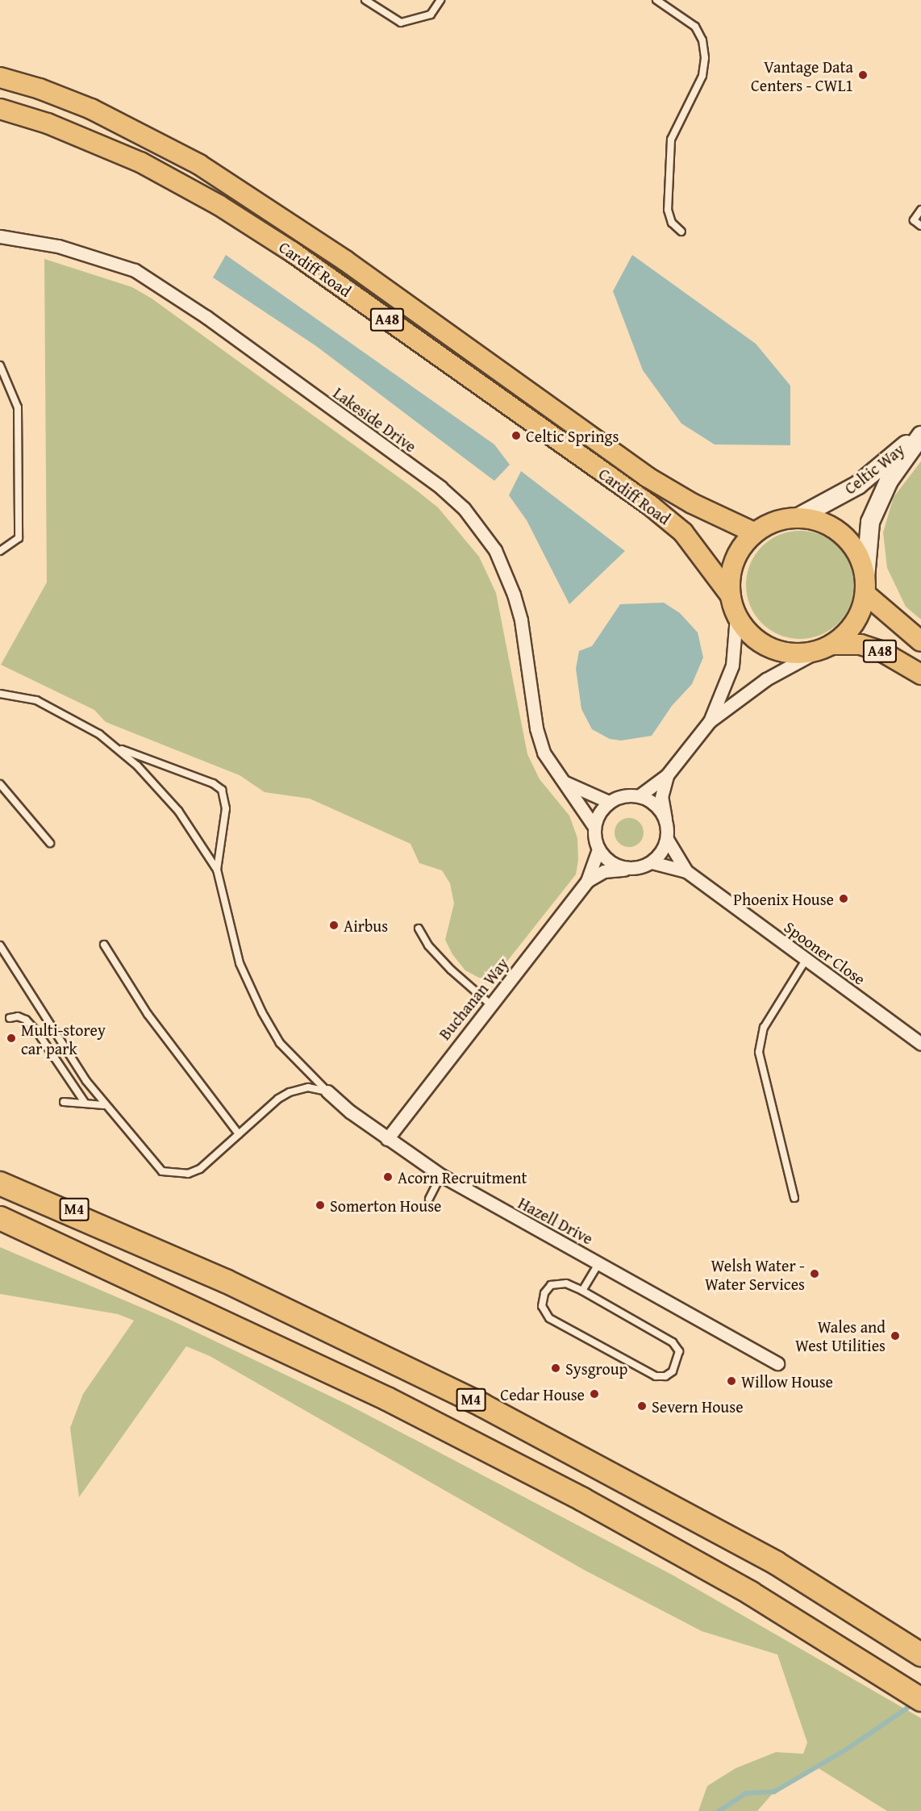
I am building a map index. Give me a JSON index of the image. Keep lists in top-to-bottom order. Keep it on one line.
{"streets":{"highway":["M4"],"main road":["Cardiff Road","A48"],"street":["Lakeside Drive","Celtic Way","Spooner Close","Buchanan Way","Hazell Drive"]},"crossings":[["Cardiff Road","A48"],["Cardiff Road","Celtic Way"],["A48","Celtic Way"],["Lakeside Drive","Spooner Close"],["Lakeside Drive","Buchanan Way"],["Spooner Close","Buchanan Way"],["Buchanan Way","Hazell Drive"]],"places":["Vantage Data Centers - CWL1","Celtic Springs","Phoenix House","Airbus","Multi-storey car park","Acorn Recruitment","Somerton House","Welsh Water - Water Services","Wales and West Utilities","Sysgroup","Willow House","Cedar House","Severn House"]}
